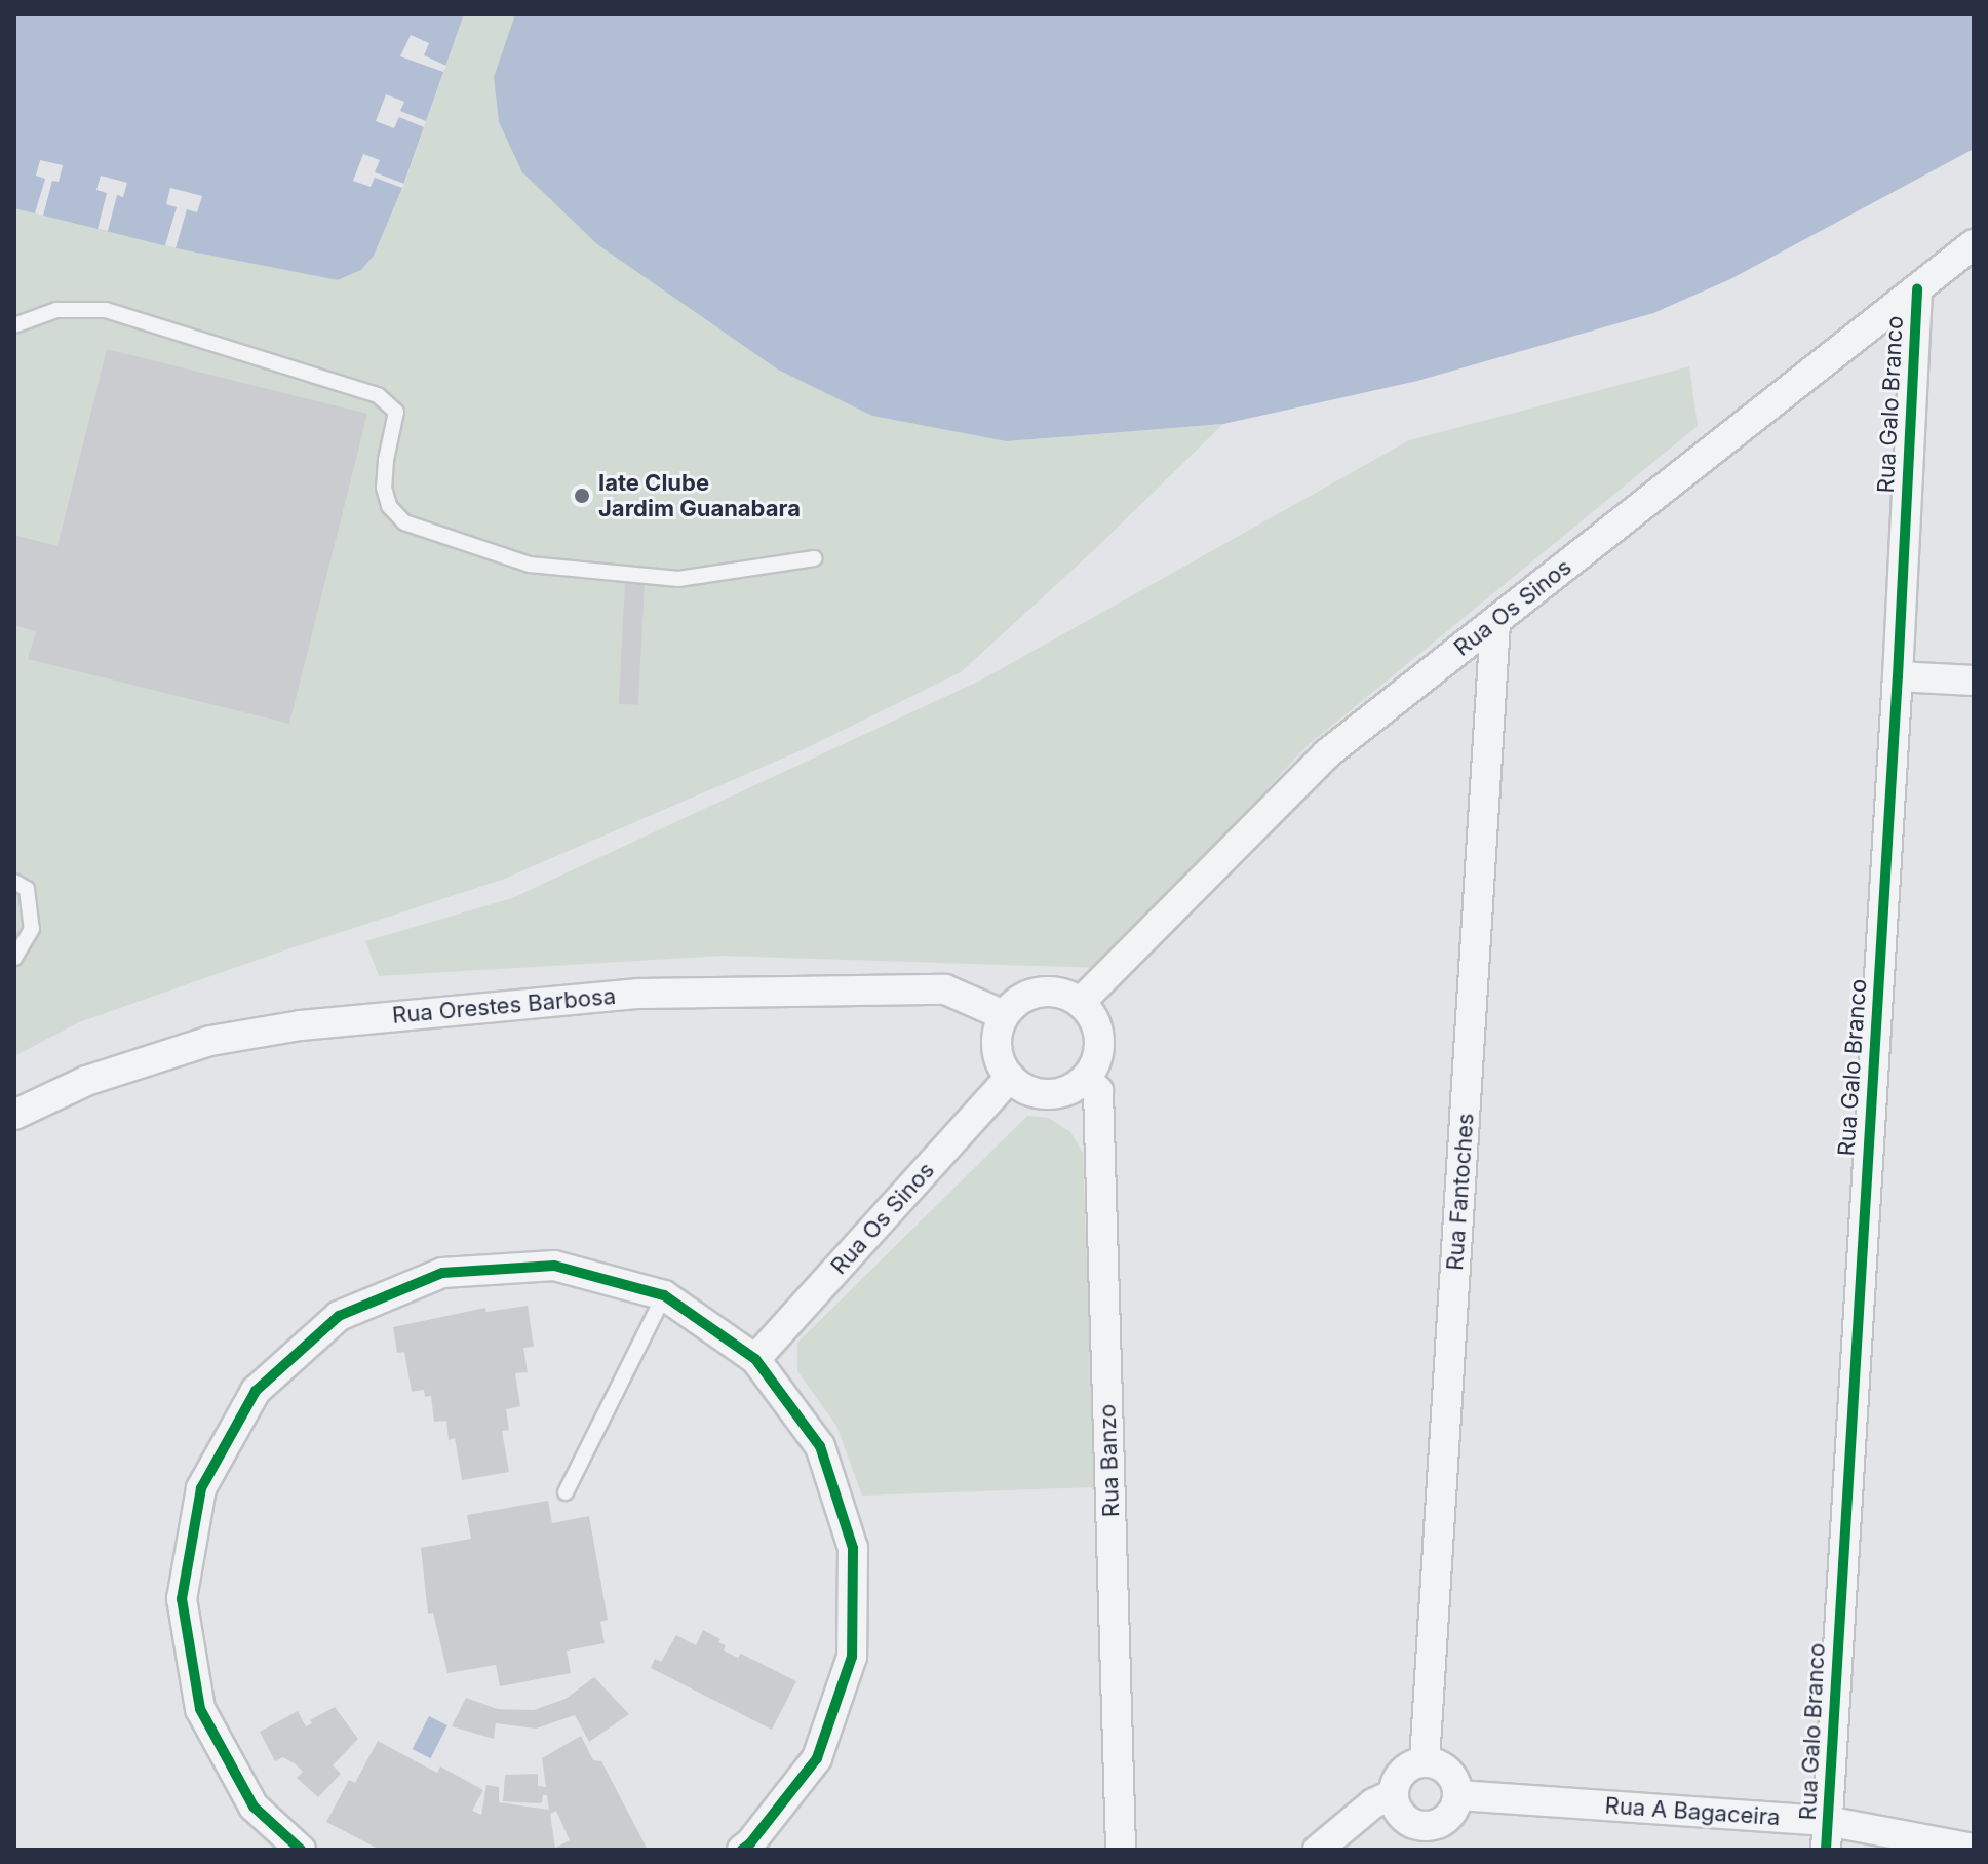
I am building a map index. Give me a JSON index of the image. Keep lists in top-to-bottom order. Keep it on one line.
{"streets":{"street":["Rua Galo Branco","Rua Os Sinos","Rua Orestes Barbosa","Rua Fantoches","Rua Banzo","Rua A Bagaceira"]},"crossings":[["Rua Galo Branco","Rua Os Sinos"],["Rua Galo Branco","Rua A Bagaceira"],["Rua Os Sinos","Rua Orestes Barbosa"],["Rua Os Sinos","Rua Fantoches"],["Rua Os Sinos","Rua Banzo"],["Rua Orestes Barbosa","Rua Banzo"],["Rua Fantoches","Rua A Bagaceira"]],"places":["Iate Clube Jardim Guanabara"]}
